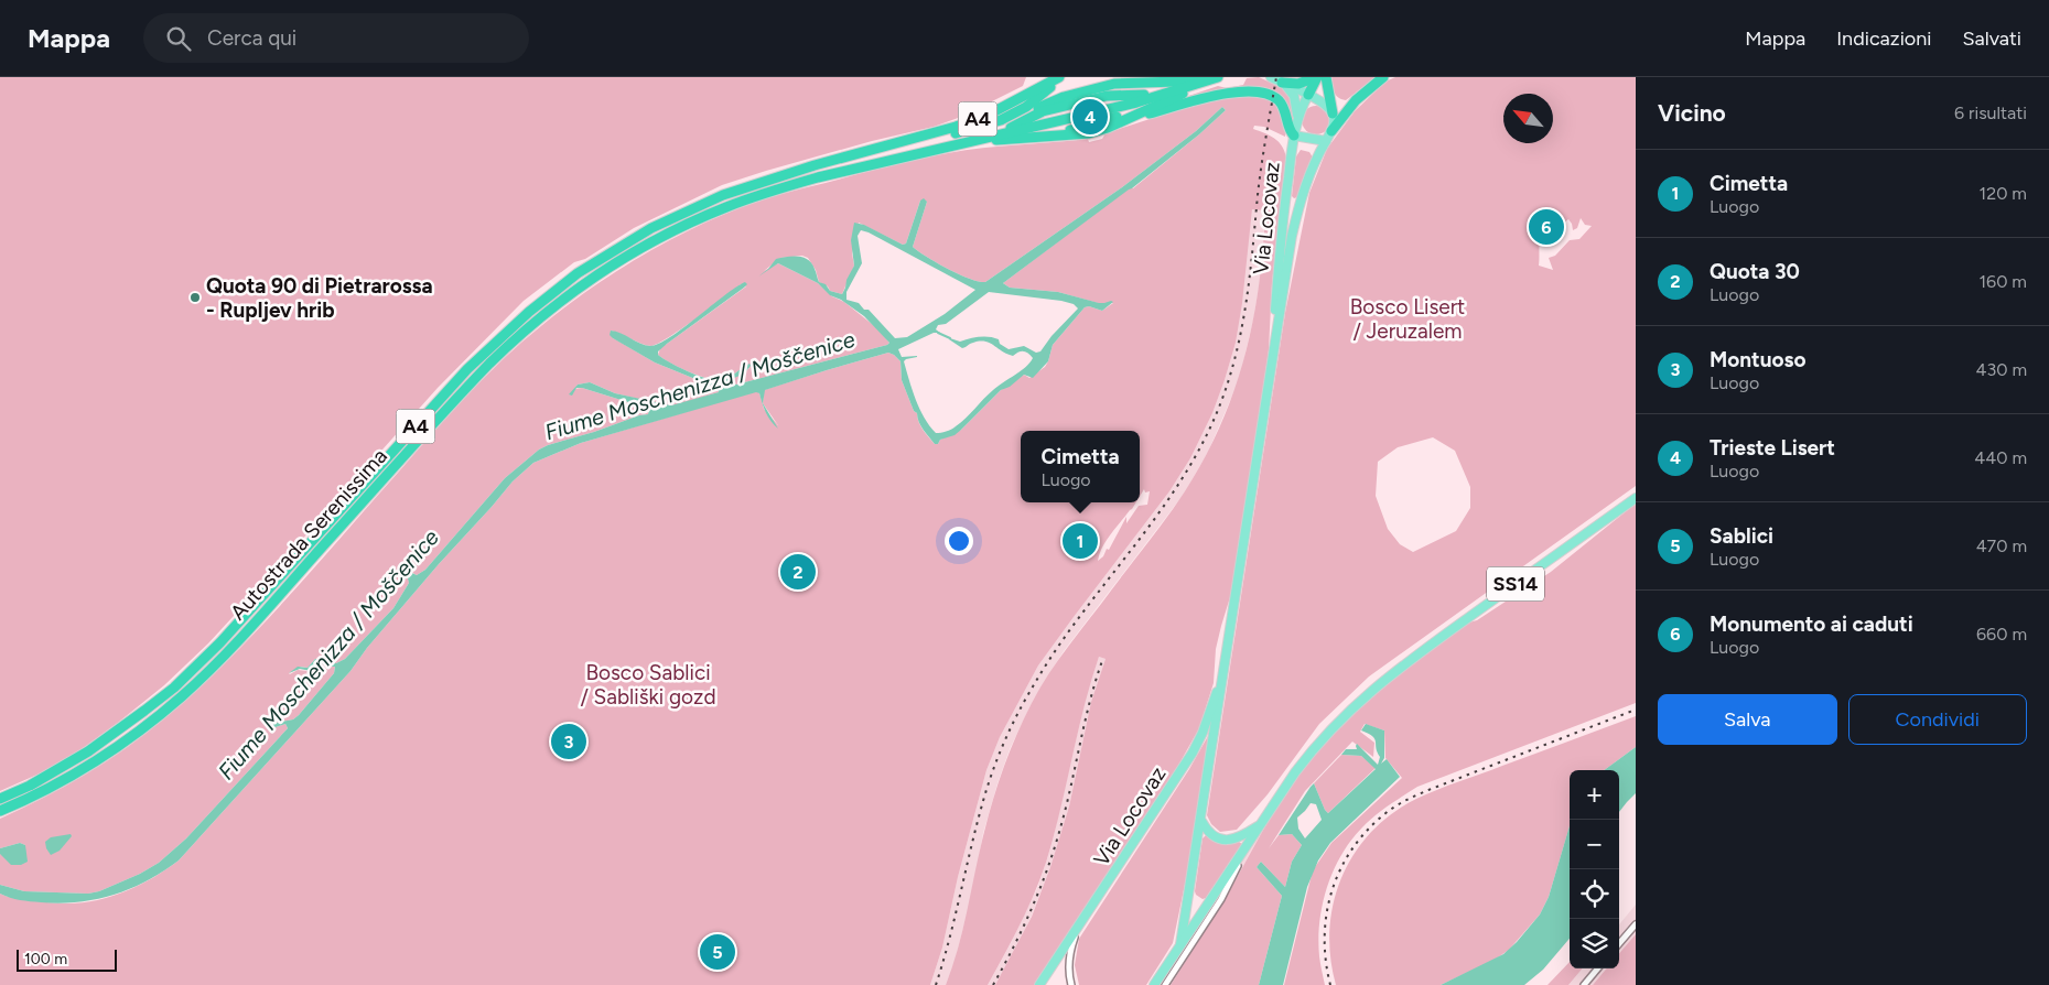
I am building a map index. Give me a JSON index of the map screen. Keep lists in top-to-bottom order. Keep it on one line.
{"streets":{"highway":["A4","Autostrada Serenissima"],"main road":["Via Locovaz","SS14"]},"crossings":[["A4","Autostrada Serenissima"],["Via Locovaz","SS14"]],"water":["Fiume Moschenizza / Moščenice"],"parks":["Bosco Lisert / Jeruzalem","Bosco Sablici / Sabliški gozd"],"places":["Quota 90 di Pietrarossa - Rupljev hrib"],"scale_bar":"100 m","north":"top left","page":{"header":"Mappa","search":"Cerca qui","nav":["Mappa","Indicazioni","Salvati"],"heading":["Vicino","6 risultati"],"pins":["4","6","1","2","3","5"],"list":[{"mark":"1","name":"Cimetta","note":"Luogo","value":"120 m"},{"mark":"2","name":"Quota 30","note":"Luogo","value":"160 m"},{"mark":"3","name":"Montuoso","note":"Luogo","value":"430 m"},{"mark":"4","name":"Trieste Lisert","note":"Luogo","value":"440 m"},{"mark":"5","name":"Sablici","note":"Luogo","value":"470 m"},{"mark":"6","name":"Monumento ai caduti","note":"Luogo","value":"660 m"}],"popup":["Cimetta","Luogo"],"buttons":["Salva","Condividi"],"map_buttons":["+","−"],"scale":"100 m"}}
